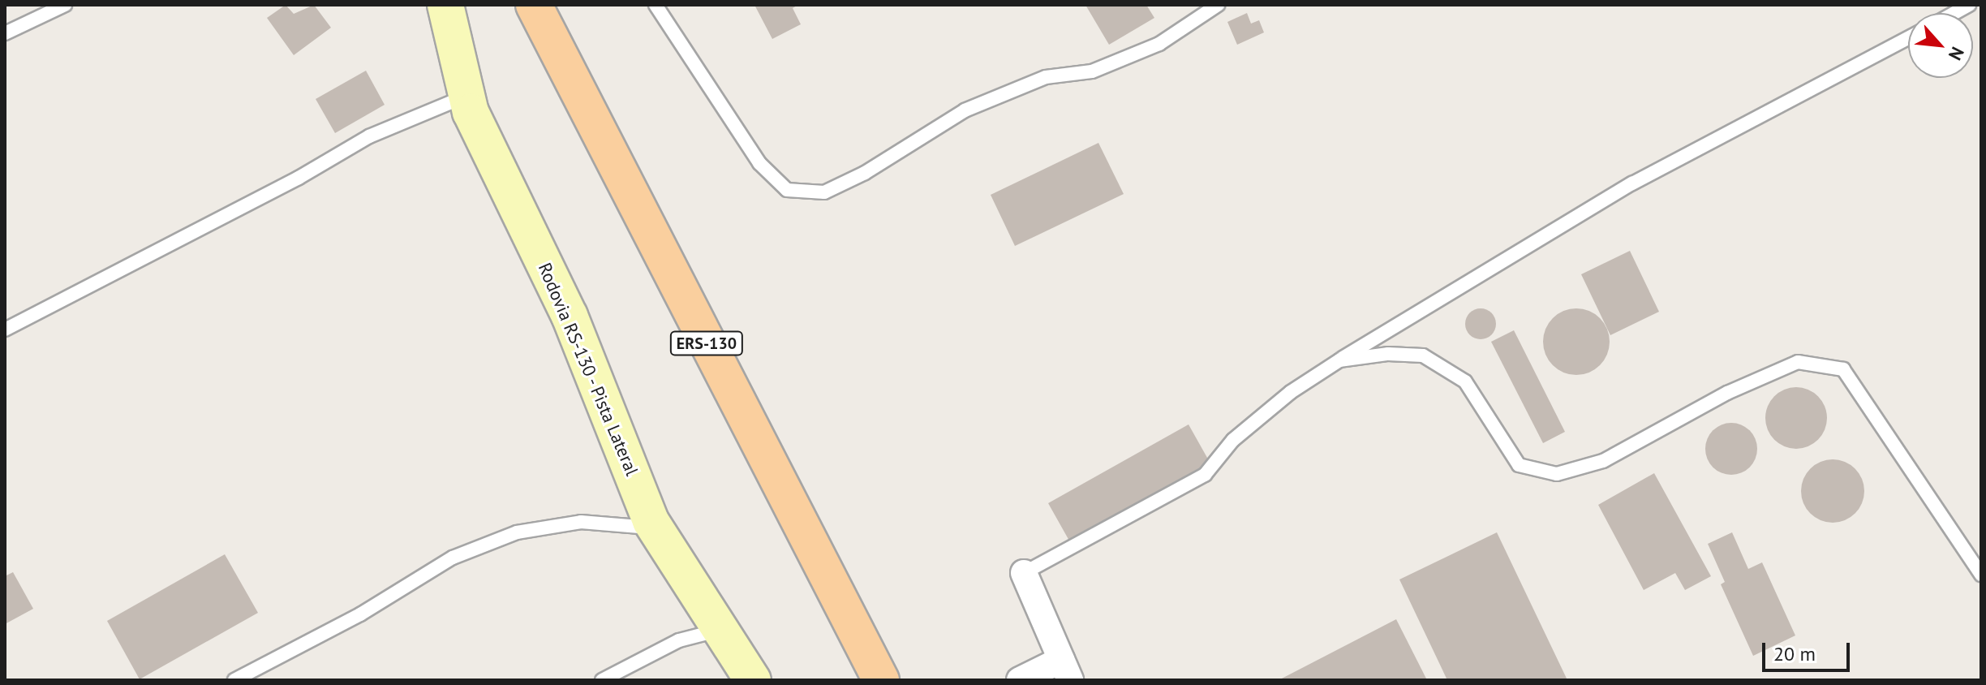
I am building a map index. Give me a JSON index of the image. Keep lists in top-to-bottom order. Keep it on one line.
{"streets":{"main road":["ERS-130"],"street":["Rodovia RS-130 - Pista Lateral"]},"scale_bar":"20 m","north":"bottom right"}
